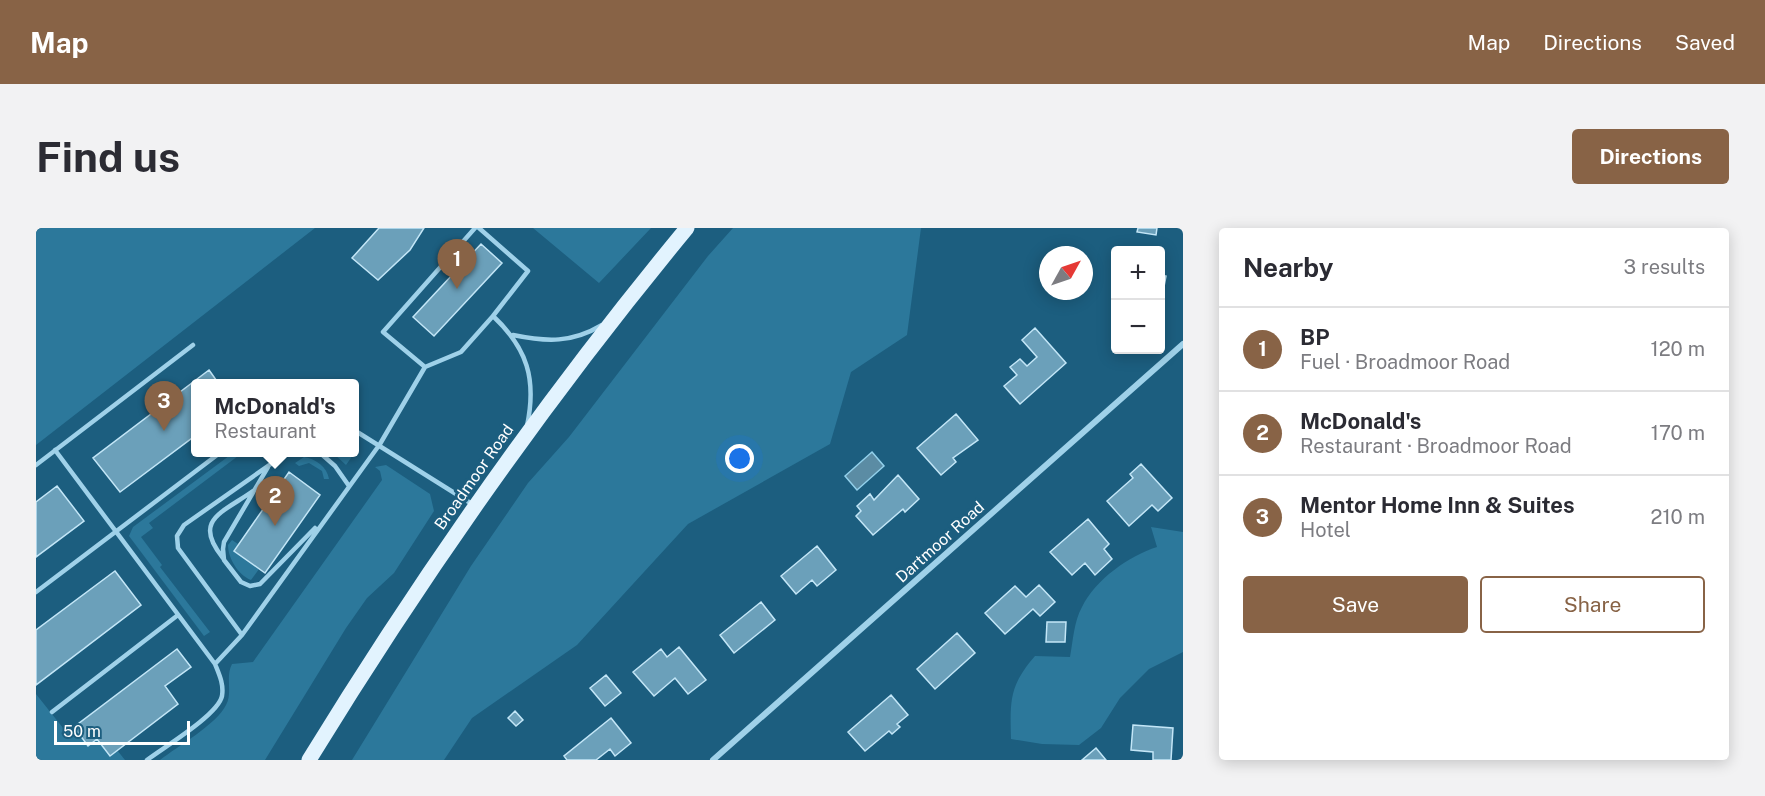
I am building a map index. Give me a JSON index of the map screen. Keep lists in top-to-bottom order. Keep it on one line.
{"streets":{"main road":["Broadmoor Road"],"street":["Dartmoor Road"]},"scale_bar":"50 m","north":"top right","page":{"header":"Map","nav":["Map","Directions","Saved"],"buttons":["Directions",["Save","Share"]],"title":"Find us","heading":["Nearby","3 results"],"pins":["1","3","2"],"map_buttons":["+","−"],"list":[{"mark":"1","name":"BP","note":"Fuel · Broadmoor Road","value":"120 m"},{"mark":"2","name":"McDonald's","note":"Restaurant · Broadmoor Road","value":"170 m"},{"mark":"3","name":"Mentor Home Inn & Suites","note":"Hotel","value":"210 m"}],"popup":["McDonald's","Restaurant"],"scale":"50 m"}}
